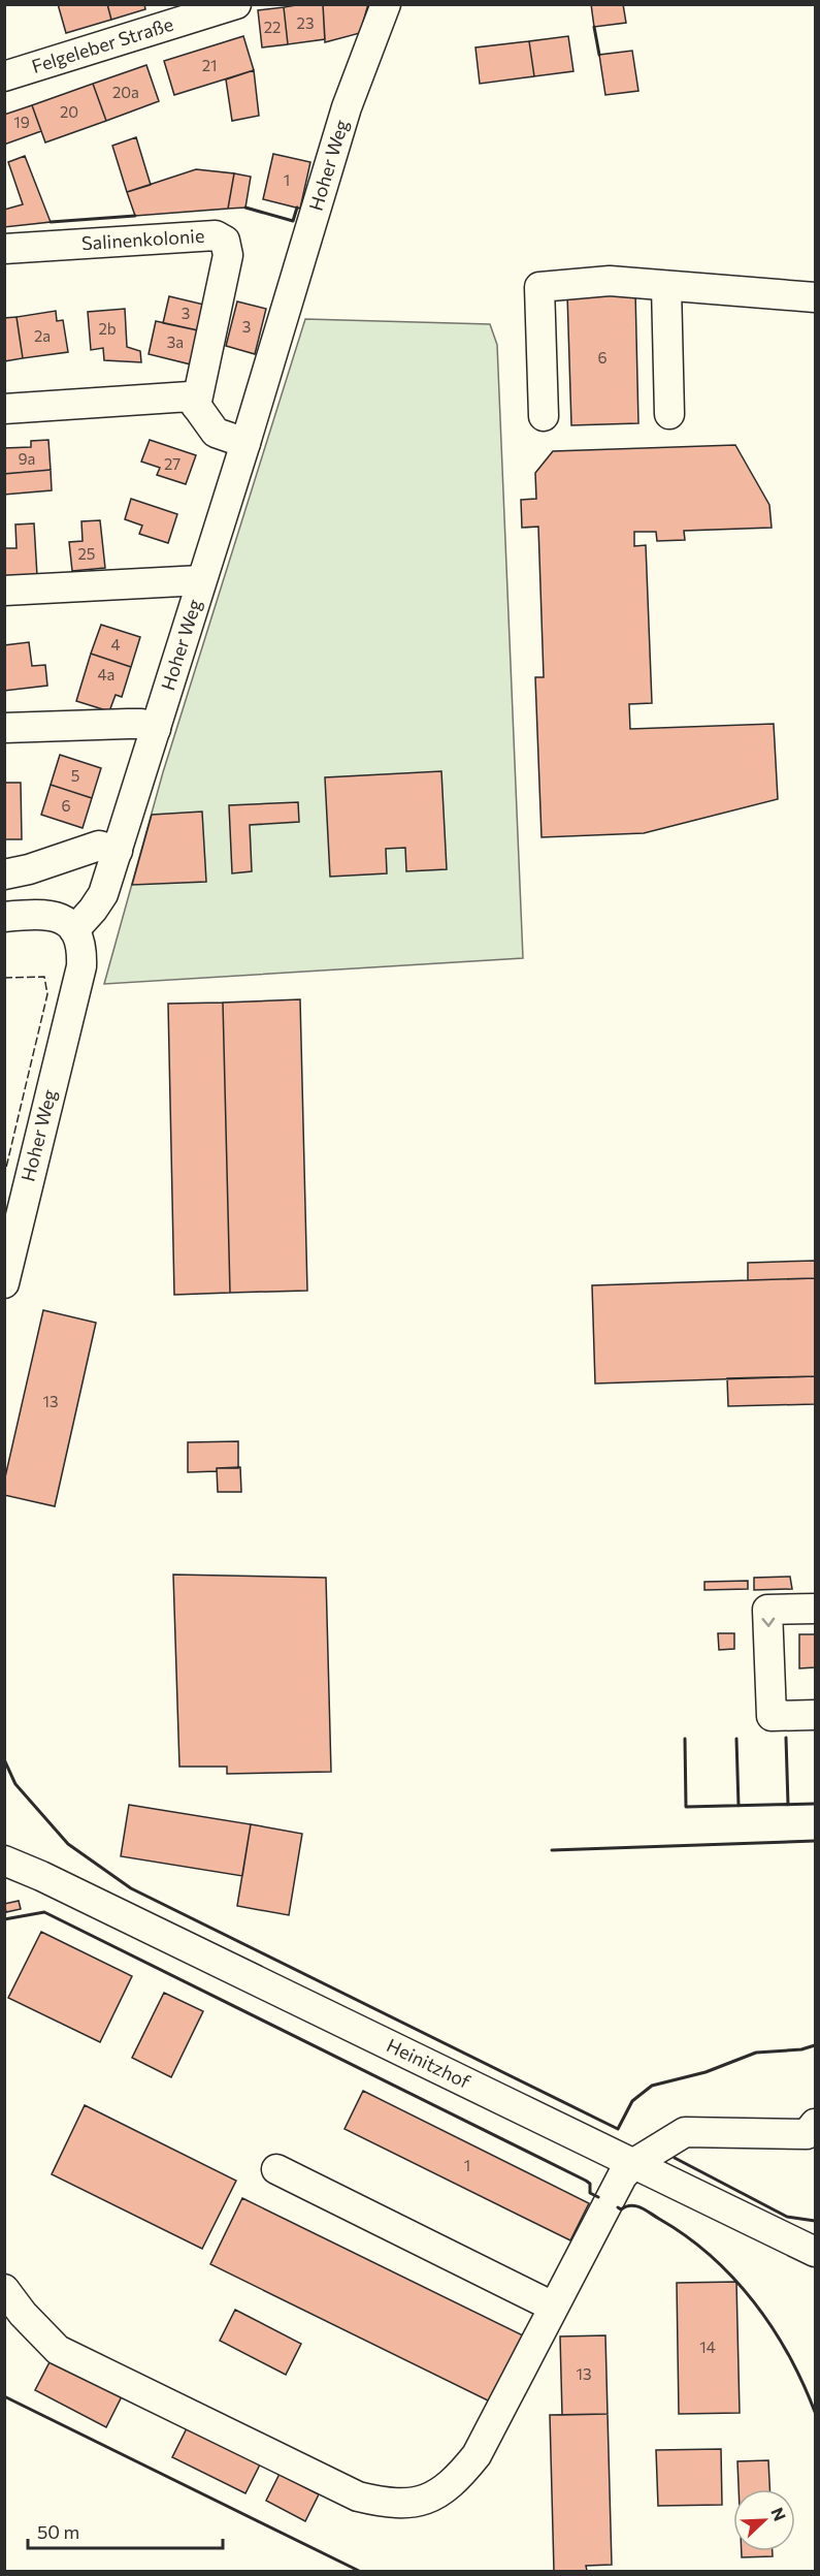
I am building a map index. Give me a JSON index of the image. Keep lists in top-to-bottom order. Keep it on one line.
{"streets":{"street":["Felgeleber Straße","Hoher Weg","Salinenkolonie","Heinitzhof"]},"house_numbers":["23","22","21","20a","20","19","1","3","3","2b","2a","3a","6","9a","27","25","4","4a","5","6","13","1","14","13"],"scale_bar":"50 m","north":"top right"}
